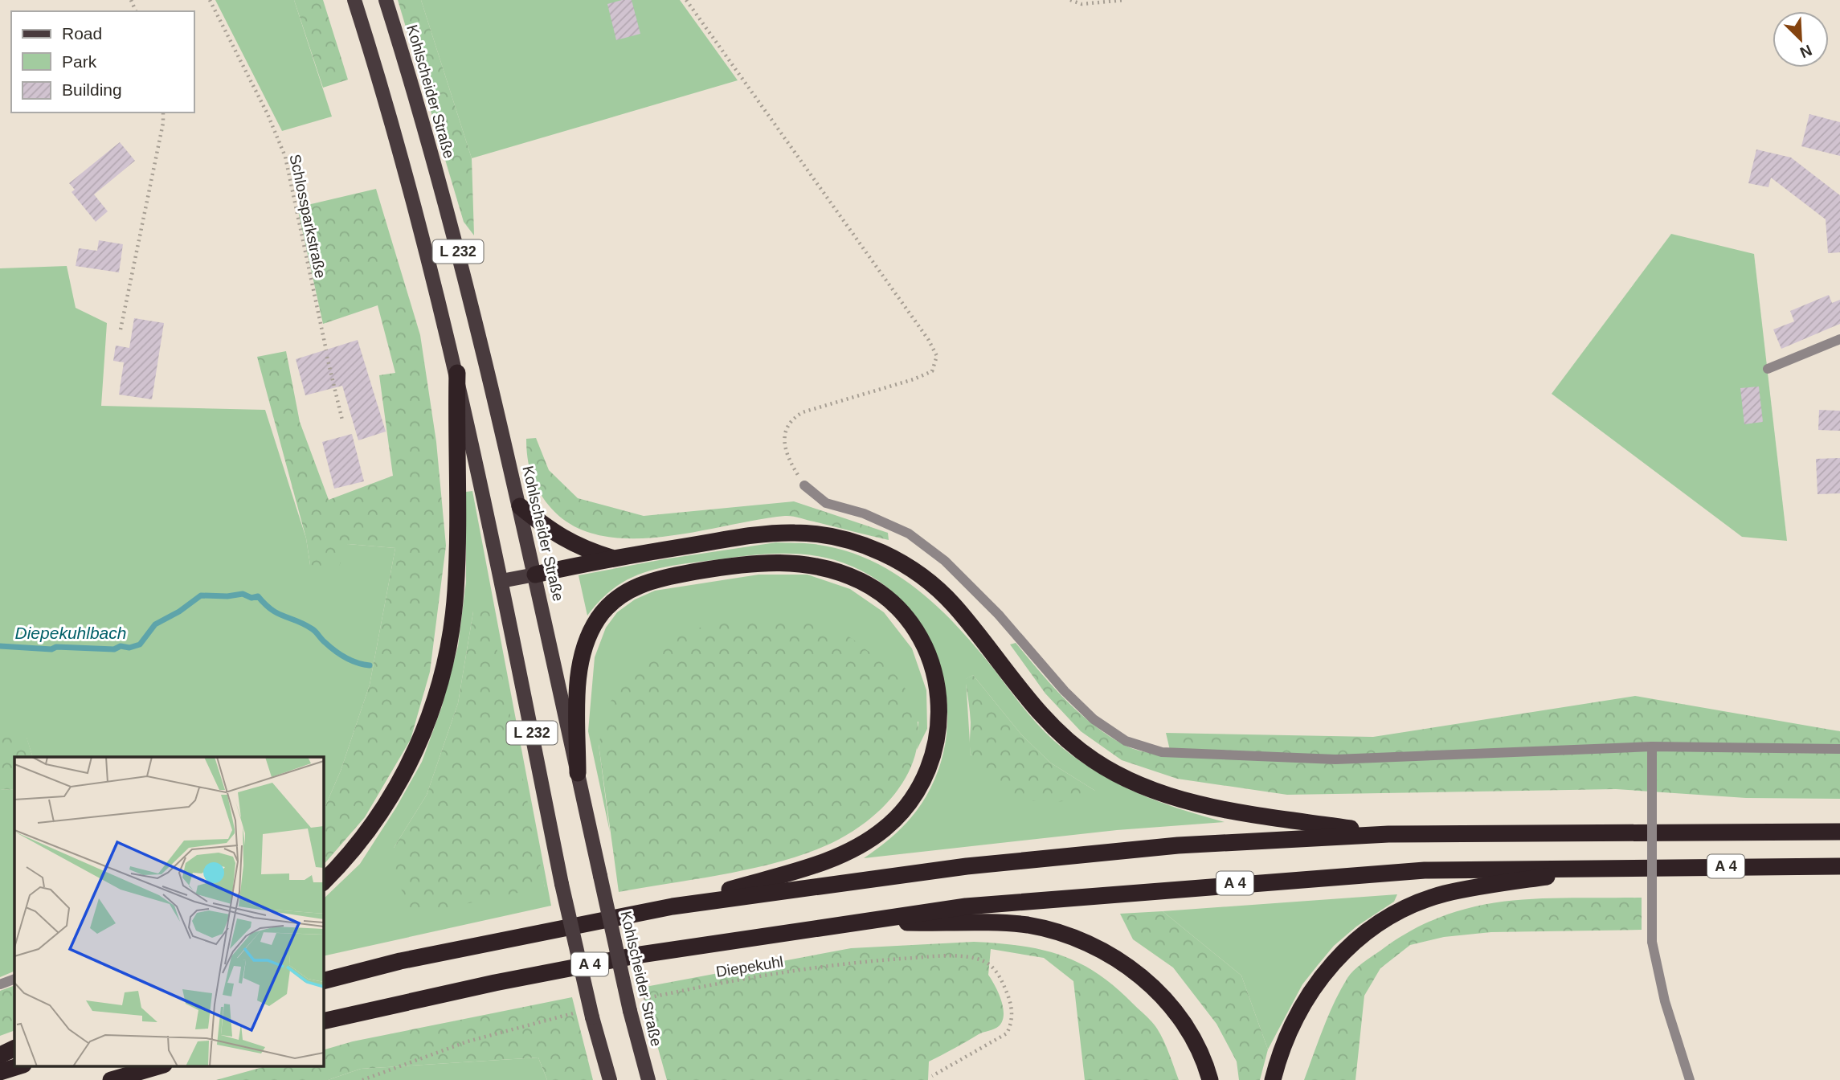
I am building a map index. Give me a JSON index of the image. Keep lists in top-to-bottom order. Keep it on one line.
{"streets":{"highway":["A 4"],"main road":["Kohlscheider Straße","L 232"],"path":["Schlossparkstraße","Diepekuhl"]},"crossings":[["Kohlscheider Straße","Diepekuhl"]],"water":["Diepekuhlbach"],"legend":["Road","Park","Building"],"north":"bottom right"}
